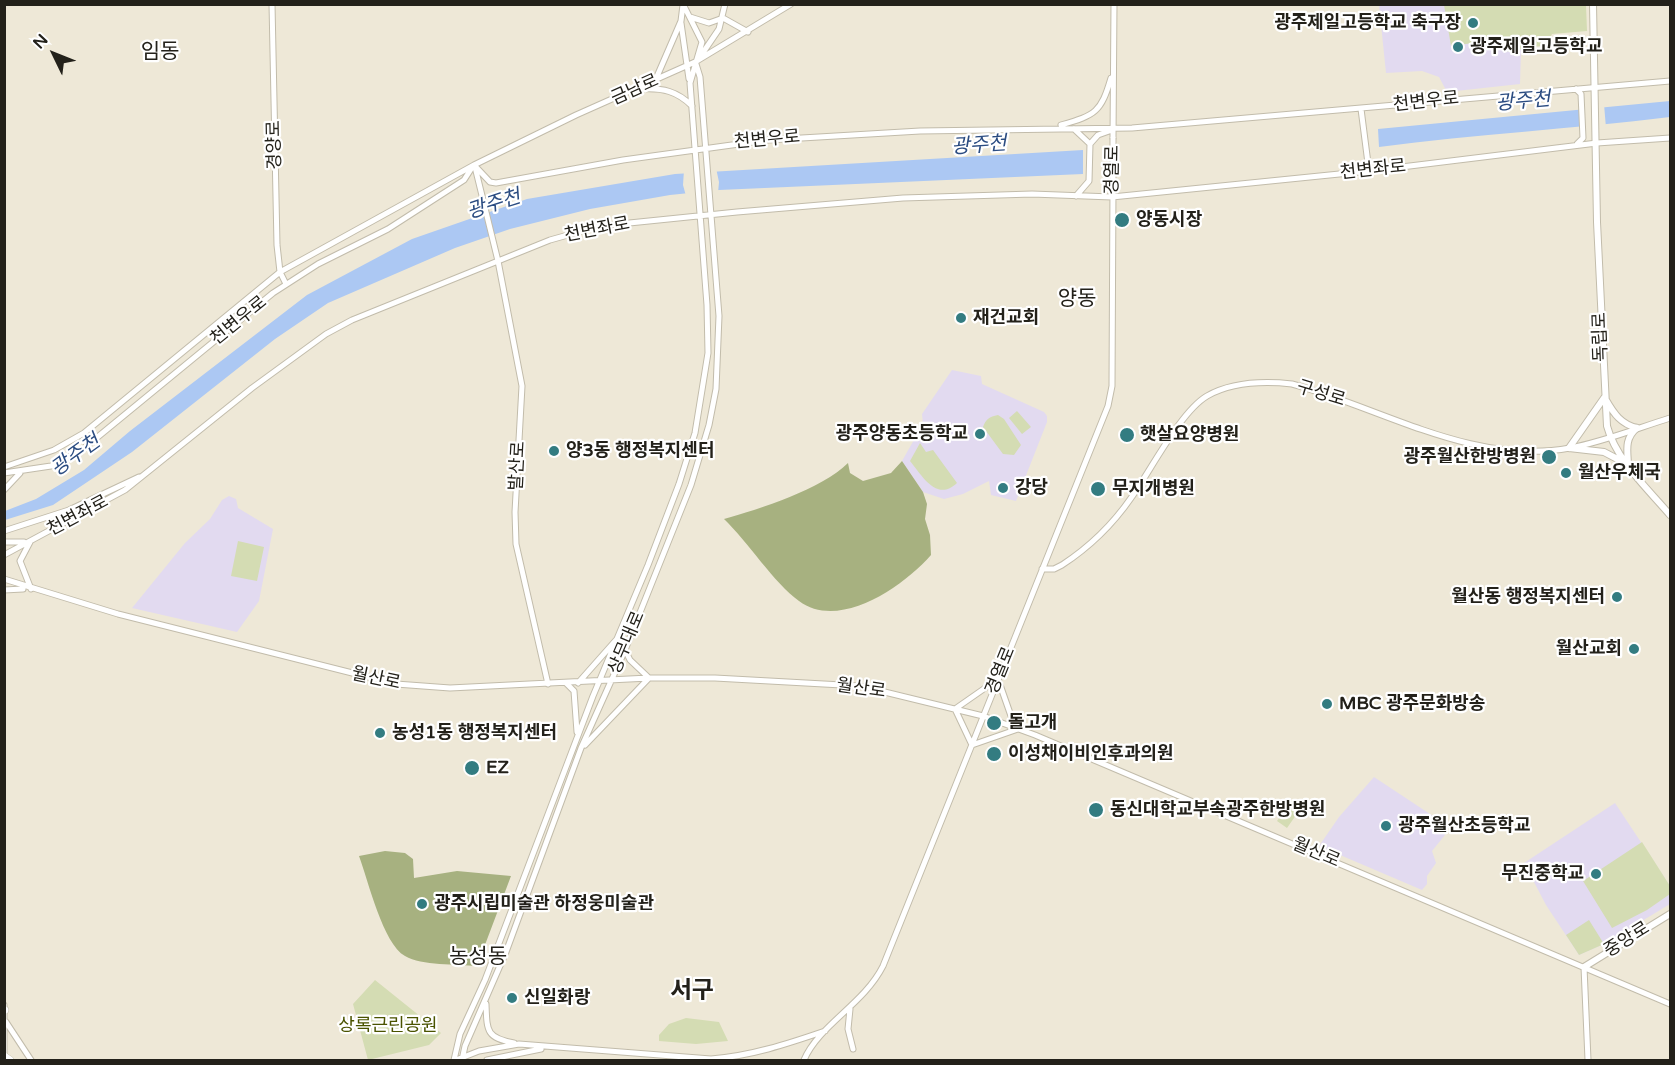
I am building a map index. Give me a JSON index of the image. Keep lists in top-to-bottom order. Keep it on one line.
{"streets":{"main road":["독립로","중앙로"],"street":["금남로","천변우로","경양로","경열로","천변좌로","구성로","발산로","상무대로","월산로"]},"crossings":[["금남로","천변우로"],["금남로","발산로"],["천변우로","경양로"],["천변우로","경열로"],["천변우로","독립로"],["천변우로","발산로"],["천변우로","상무대로"],["경열로","천변좌로"],["경열로","구성로"],["경열로","상무대로"],["경열로","월산로"],["천변좌로","독립로"],["천변좌로","발산로"],["천변좌로","상무대로"],["독립로","구성로"],["발산로","월산로"],["상무대로","월산로"],["월산로","중앙로"]],"districts":["임동","양동","농성동","서구"],"water":["광주천"],"parks":["상록근린공원"],"places":["광주제일고등학교 축구장","광주제일고등학교","양동시장","재건교회","광주양동초등학교","햇살요양병원","양3동 행정복지센터","광주월산한방병원","월산우체국","강당","무지개병원","월산동 행정복지센터","월산교회","MBC 광주문화방송","돌고개","농성1동 행정복지센터","이성채이비인후과의원","EZ","동신대학교부속광주한방병원","광주월산초등학교","무진중학교","광주시립미술관 하정웅미술관","신일화랑"],"north":"top left"}
